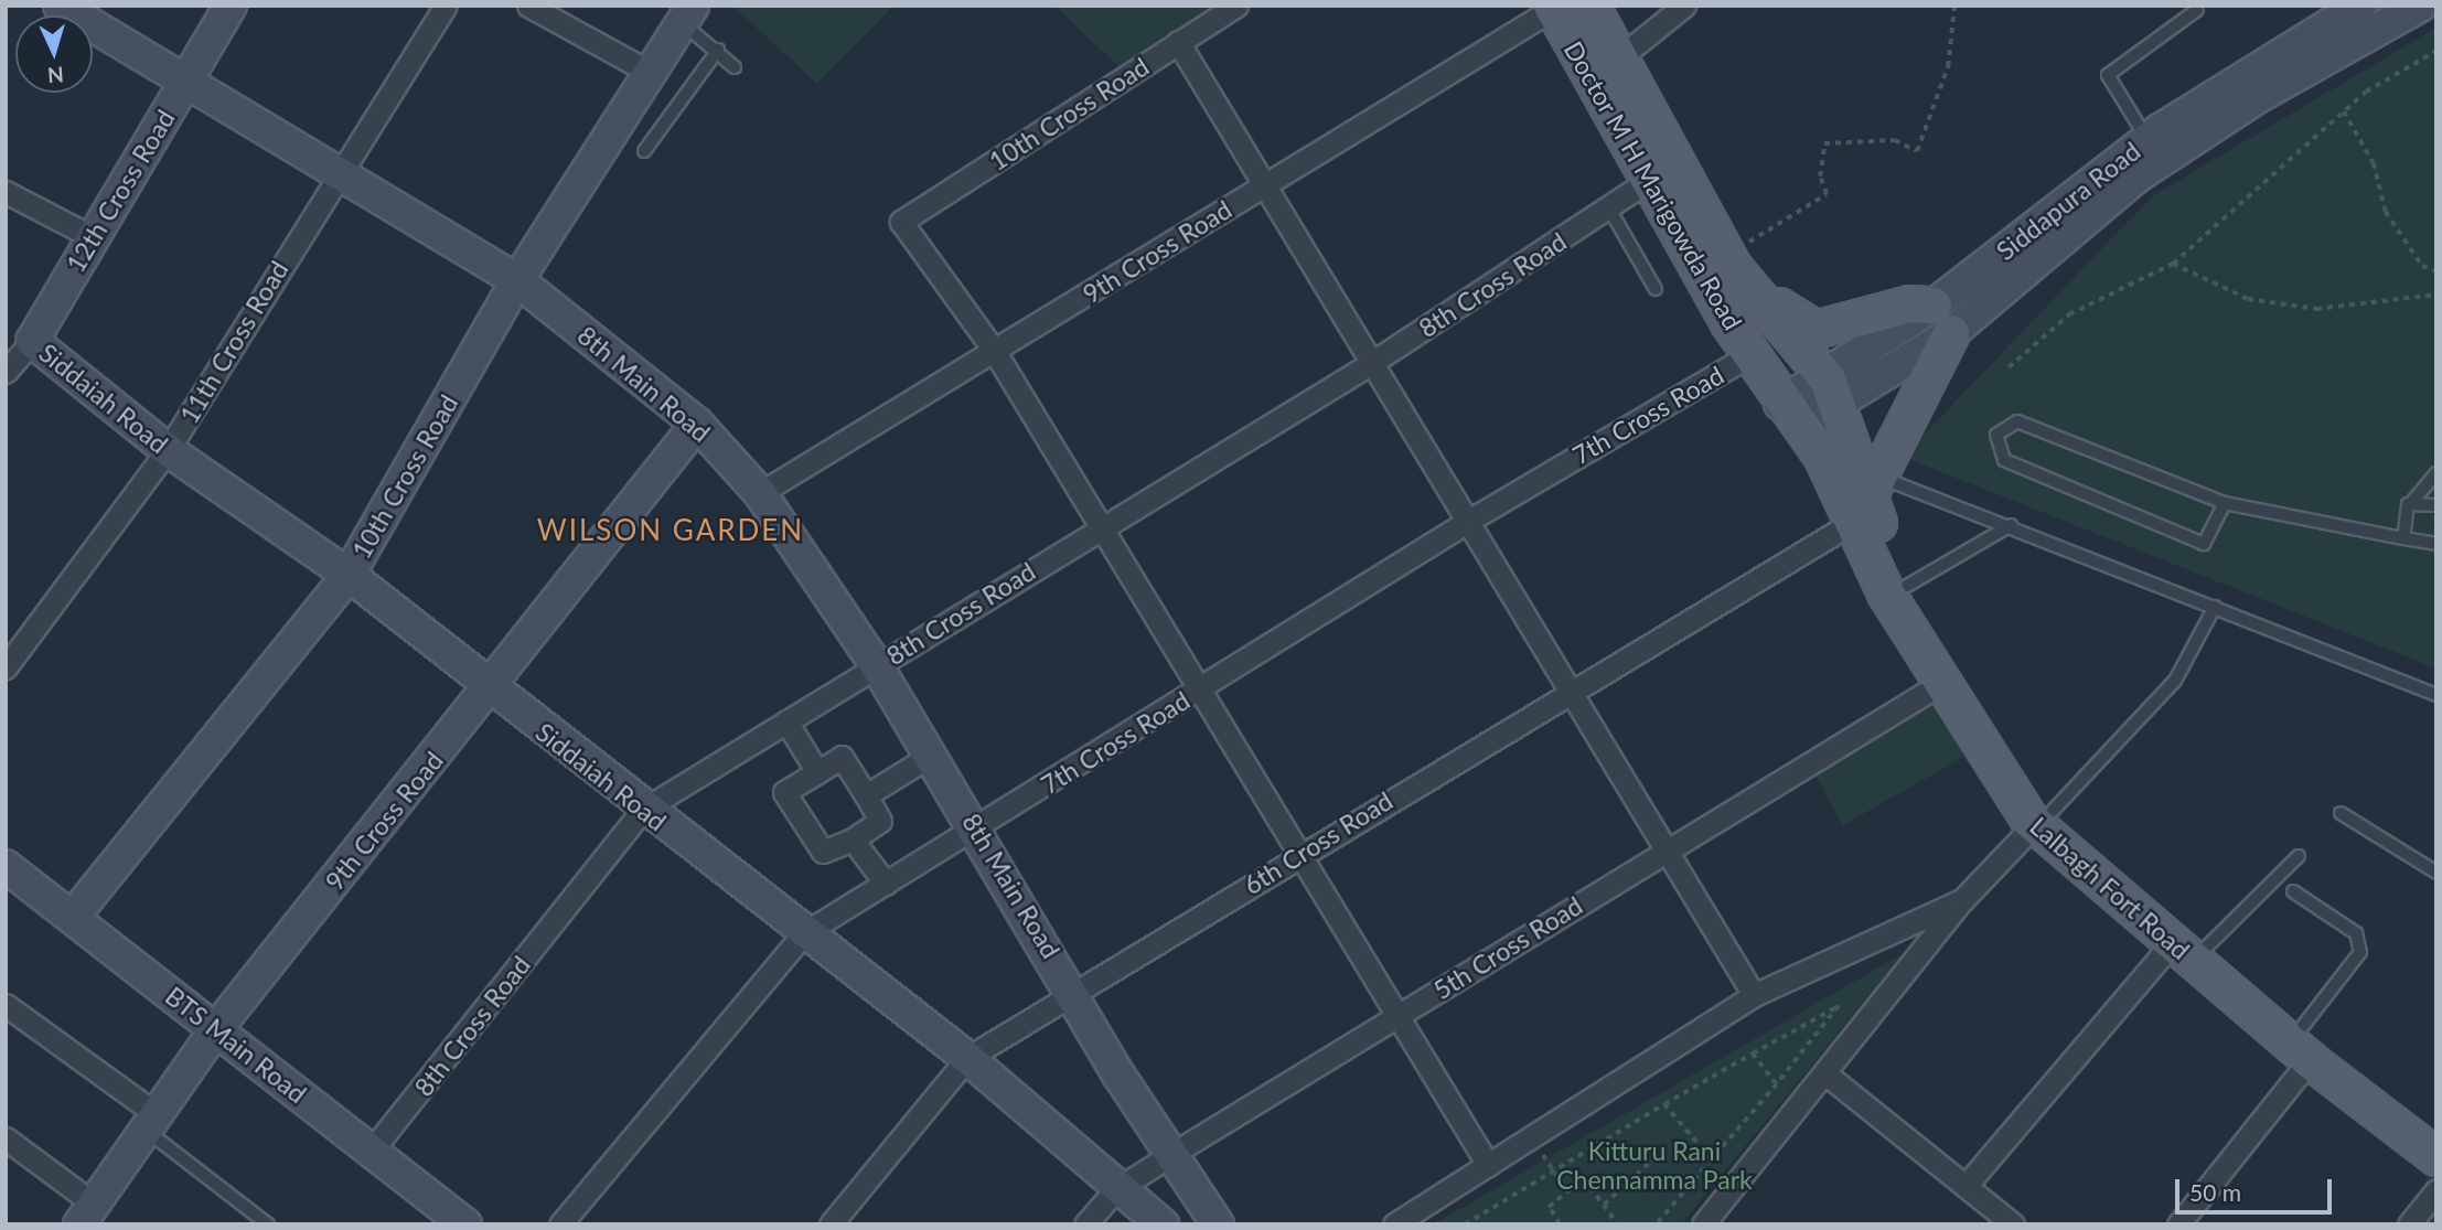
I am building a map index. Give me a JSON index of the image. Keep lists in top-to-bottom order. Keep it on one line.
{"streets":{"main road":["10th Cross Road","Doctor M H Marigowda Road","12th Cross Road","Siddapura Road","9th Cross Road","8th Main Road","Siddaiah Road","Lalbagh Fort Road","BTS Main Road"],"street":["8th Cross Road","11th Cross Road","7th Cross Road","6th Cross Road","5th Cross Road"]},"crossings":[["10th Cross Road","9th Cross Road"],["10th Cross Road","8th Main Road"],["10th Cross Road","Siddaiah Road"],["10th Cross Road","BTS Main Road"],["Doctor M H Marigowda Road","9th Cross Road"],["Doctor M H Marigowda Road","8th Cross Road"],["Doctor M H Marigowda Road","7th Cross Road"],["Doctor M H Marigowda Road","Lalbagh Fort Road"],["12th Cross Road","8th Main Road"],["12th Cross Road","Siddaiah Road"],["9th Cross Road","8th Main Road"],["9th Cross Road","Siddaiah Road"],["9th Cross Road","BTS Main Road"],["8th Cross Road","8th Main Road"],["8th Cross Road","Siddaiah Road"],["8th Cross Road","BTS Main Road"],["11th Cross Road","8th Main Road"],["11th Cross Road","Siddaiah Road"],["8th Main Road","7th Cross Road"],["8th Main Road","6th Cross Road"],["8th Main Road","5th Cross Road"],["Siddaiah Road","7th Cross Road"],["Siddaiah Road","6th Cross Road"],["Siddaiah Road","5th Cross Road"],["6th Cross Road","Lalbagh Fort Road"],["Lalbagh Fort Road","5th Cross Road"]],"districts":["WILSON GARDEN"],"parks":["Kitturu Rani Chennamma Park"],"scale_bar":"50 m","north":"bottom"}
